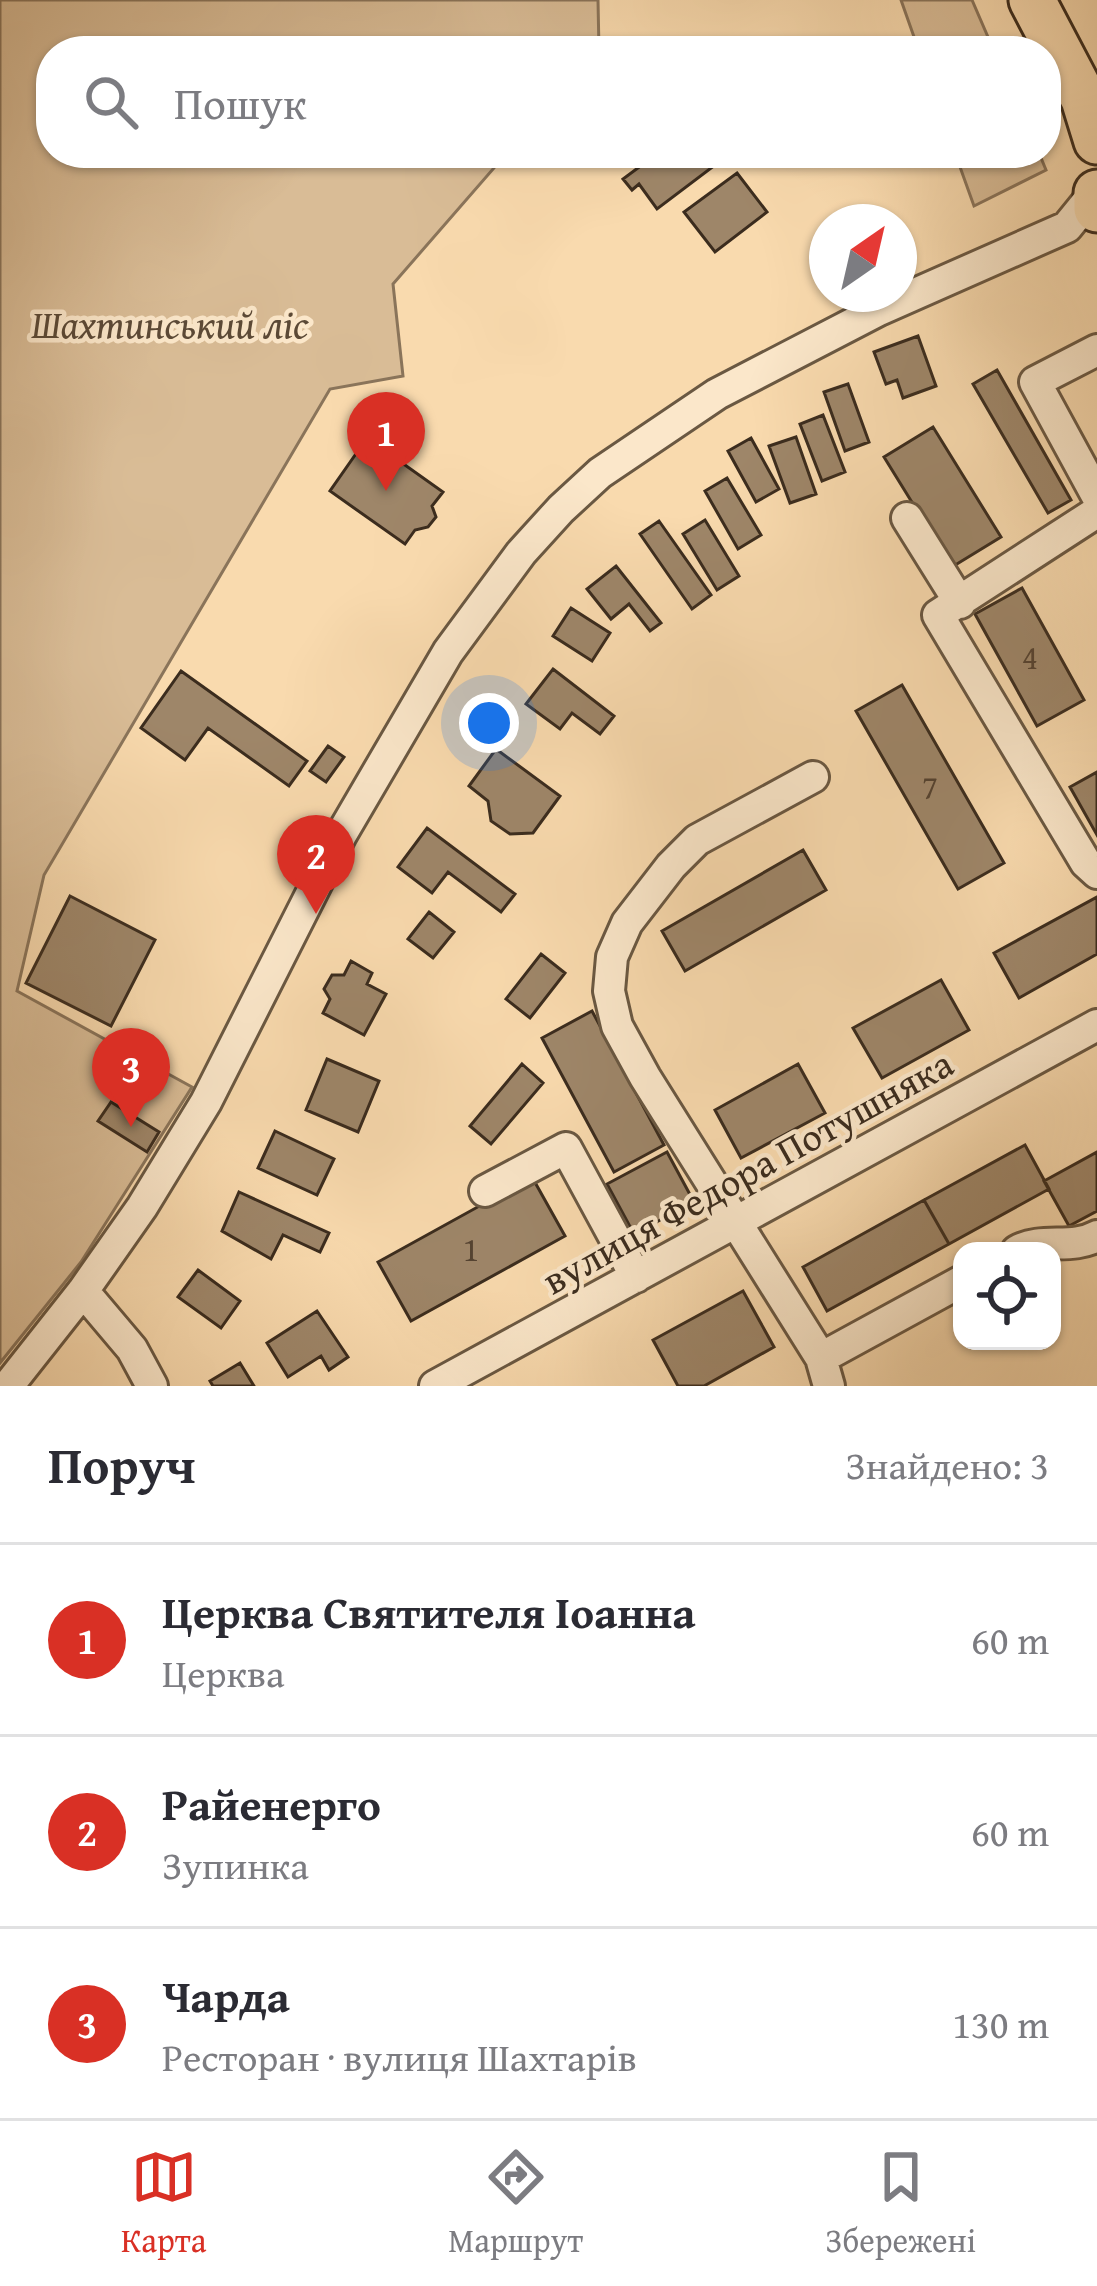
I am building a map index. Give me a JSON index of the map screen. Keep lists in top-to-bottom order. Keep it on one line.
{"streets":{"street":["вулиця Федора Потушняка"]},"parks":["Шахтинський ліс"],"house_numbers":["4","7","1"],"north":"top right","page":{"search":"Пошук","pins":["1","2","3"],"heading":["Поруч","Знайдено: 3"],"list":[{"mark":"1","name":"Церква Святителя Іоанна","note":"Церква","value":"60 m"},{"mark":"2","name":"Райенерго","note":"Зупинка","value":"60 m"},{"mark":"3","name":"Чарда","note":"Ресторан · вулиця Шахтарів","value":"130 m"}],"nav":["Карта","Маршрут","Збережені"]}}
